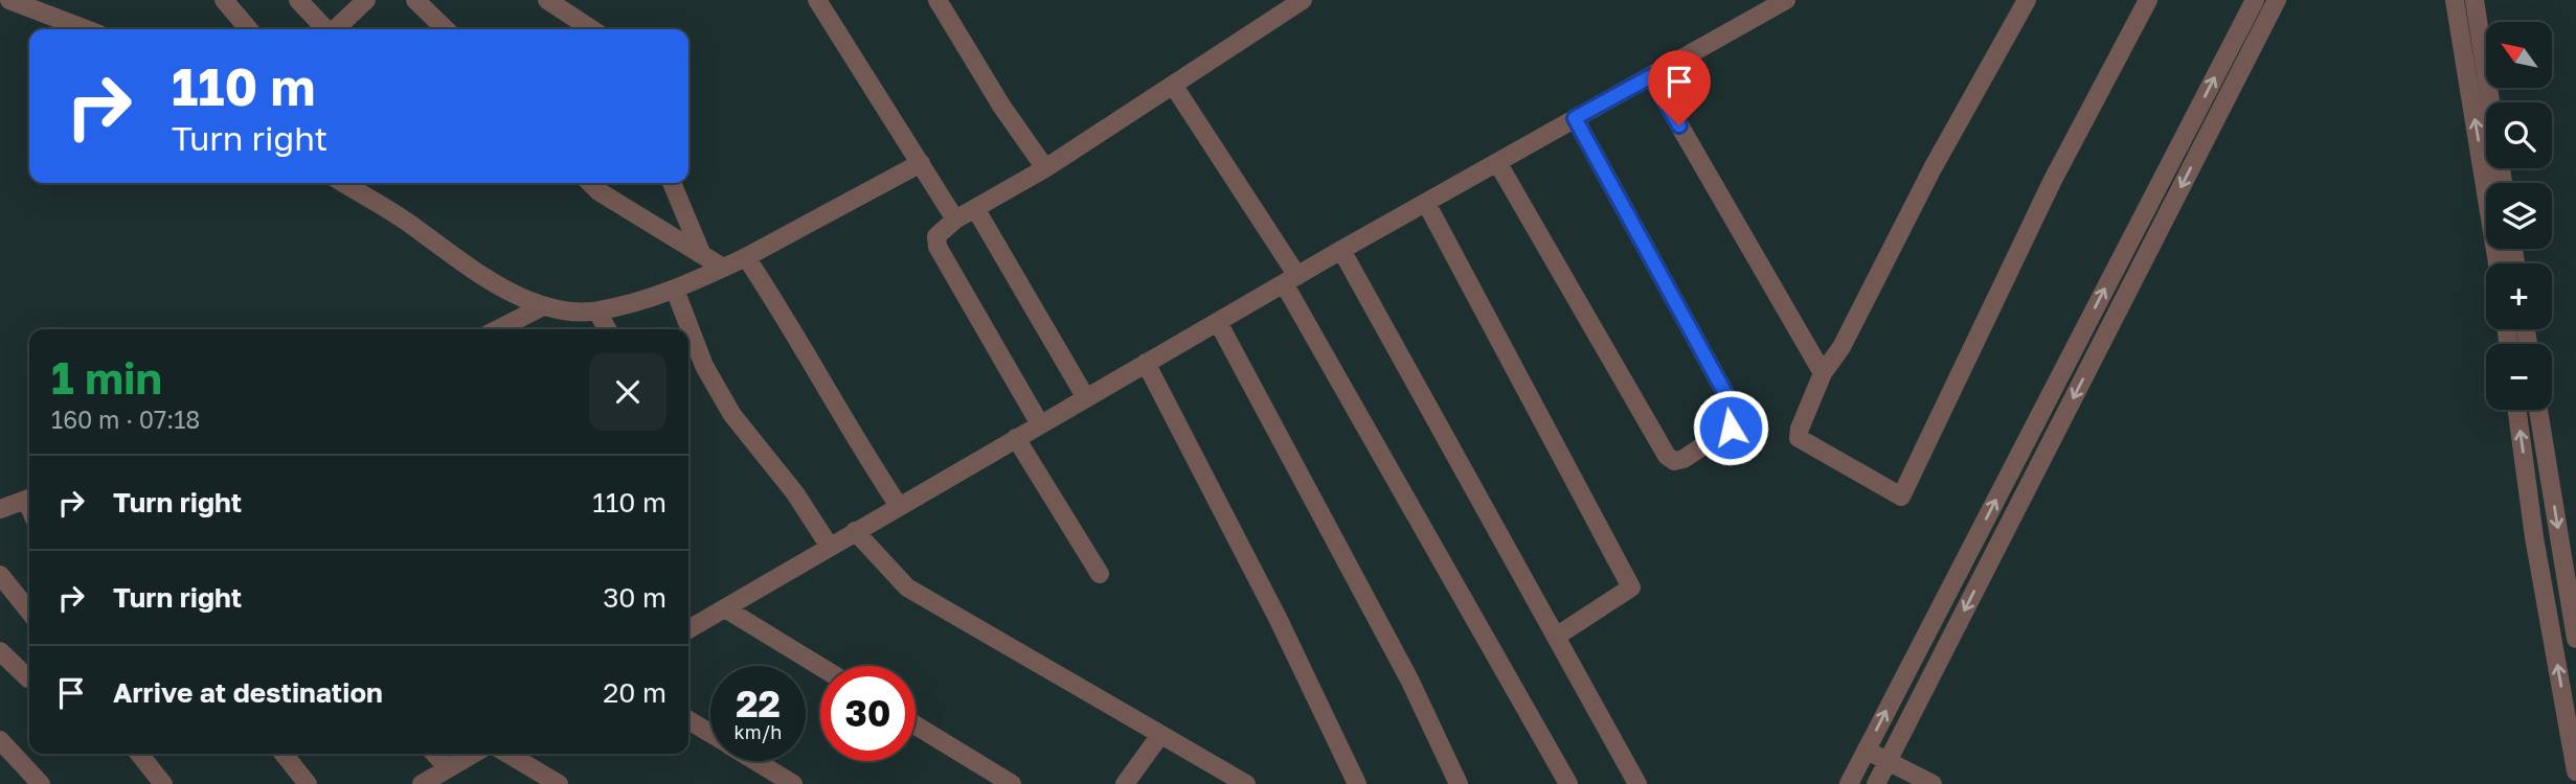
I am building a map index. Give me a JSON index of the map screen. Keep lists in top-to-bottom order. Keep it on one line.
{"north":"top left","page":{"map_buttons":["+","−"],"turn":["110 m","Turn right"],"heading":["1 min","160 m · 07:18"],"list":[{"name":"Turn right","value":"110 m"},{"name":"Turn right","value":"30 m"},{"name":"Arrive at destination","value":"20 m"}],"speed":"22 km/h","limit":"30"}}
